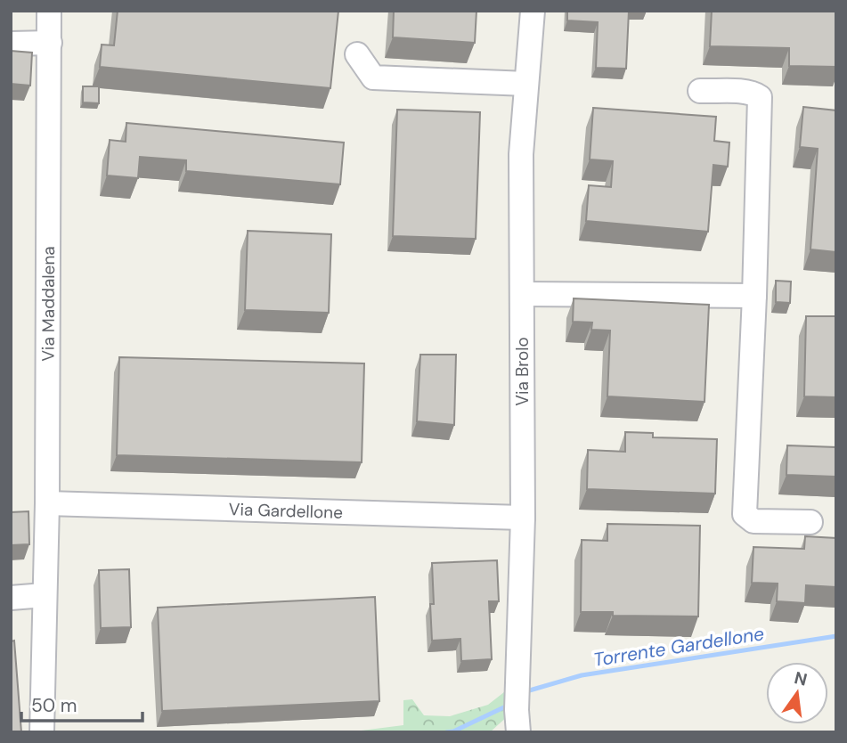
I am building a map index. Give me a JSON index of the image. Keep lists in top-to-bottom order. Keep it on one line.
{"streets":{"street":["Via Maddalena","Via Brolo","Via Gardellone"]},"crossings":[["Via Maddalena","Via Gardellone"],["Via Brolo","Via Gardellone"]],"water":["Torrente Gardellone"],"scale_bar":"50 m","north":"top"}
